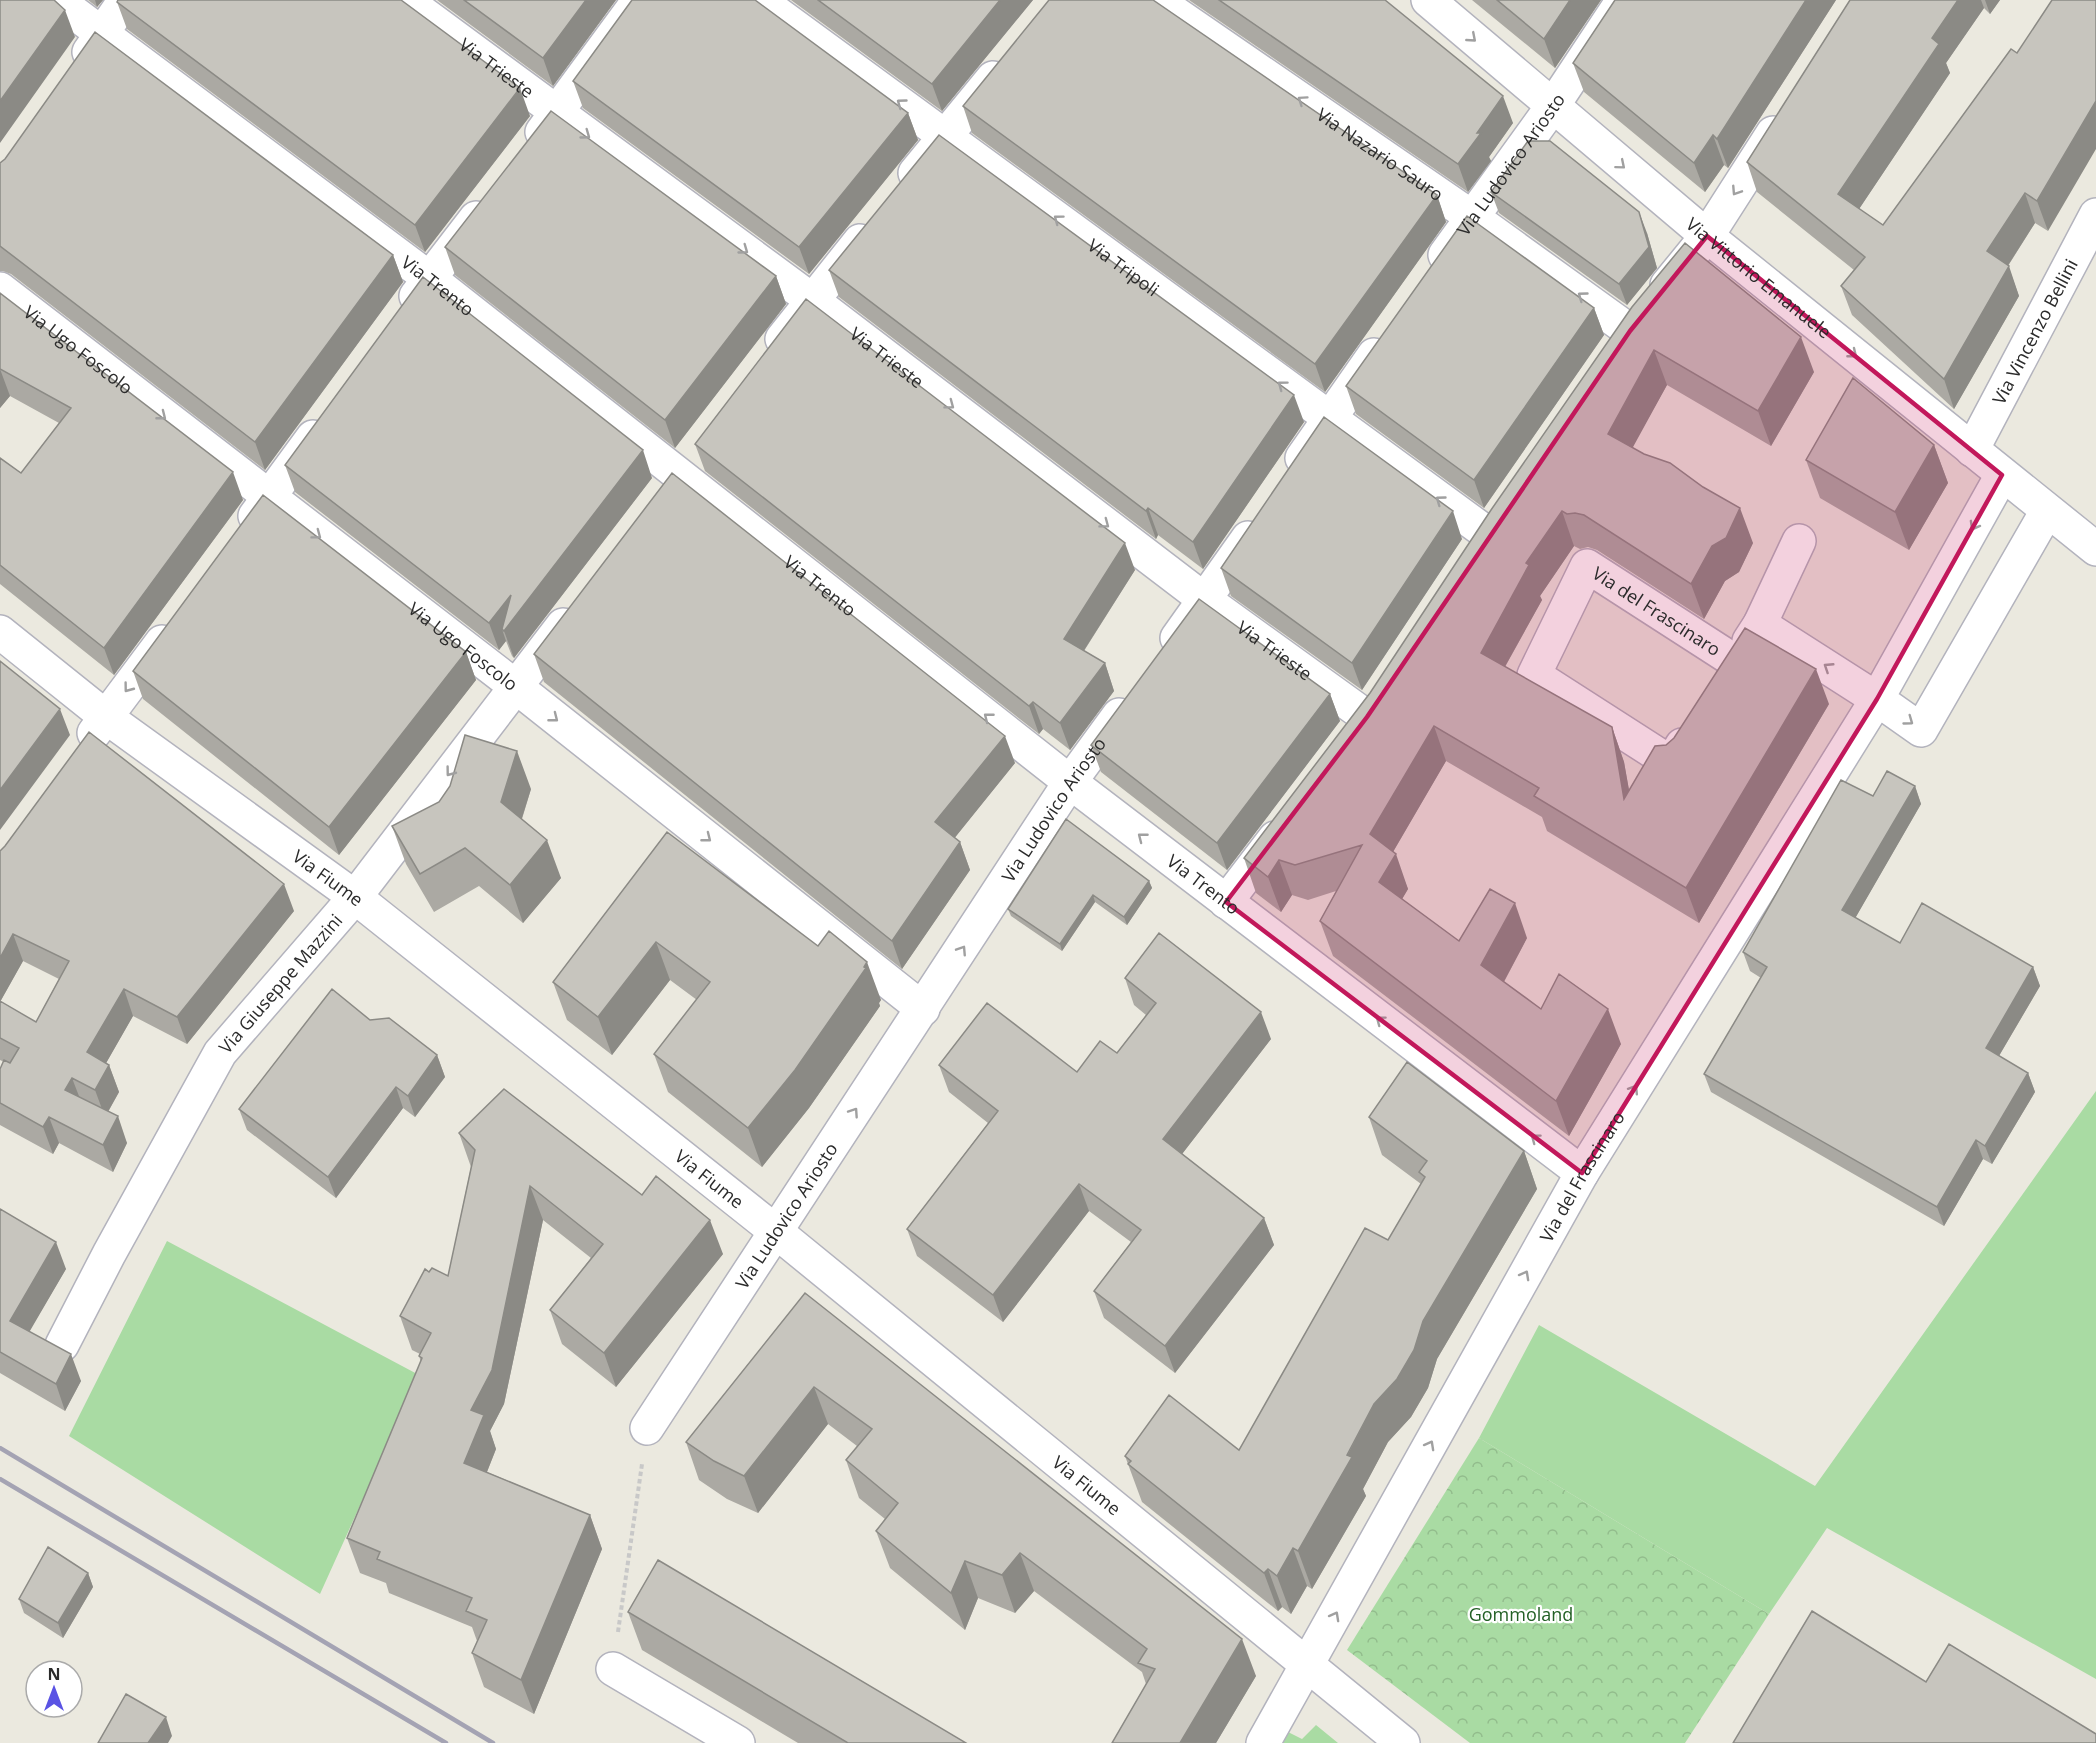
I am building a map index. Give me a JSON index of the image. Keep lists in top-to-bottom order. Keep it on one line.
{"streets":{"street":["Via Trieste","Via Nazario Sauro","Via Ludovico Ariosto","Via Tripoli","Via Vittorio Emanuele","Via Trento","Via Vincenzo Bellini","Via Ugo Foscolo","Via del Frascinaro","Via Fiume","Via Giuseppe Mazzini"]},"crossings":[["Via Nazario Sauro","Via Ludovico Ariosto"],["Via Ludovico Ariosto","Via Vittorio Emanuele"],["Via Ludovico Ariosto","Via Trento"],["Via Ludovico Ariosto","Via Ugo Foscolo"],["Via Ludovico Ariosto","Via Fiume"],["Via Vittorio Emanuele","Via Vincenzo Bellini"],["Via Vittorio Emanuele","Via del Frascinaro"],["Via Trento","Via del Frascinaro"],["Via Ugo Foscolo","Via Giuseppe Mazzini"],["Via del Frascinaro","Via Fiume"],["Via Fiume","Via Giuseppe Mazzini"]],"one_way":["Via Trieste","Via Nazario Sauro","Via Ludovico Ariosto","Via Tripoli","Via Vittorio Emanuele","Via Trento","Via Ugo Foscolo"],"parks":["Gommoland"],"north":"top"}
